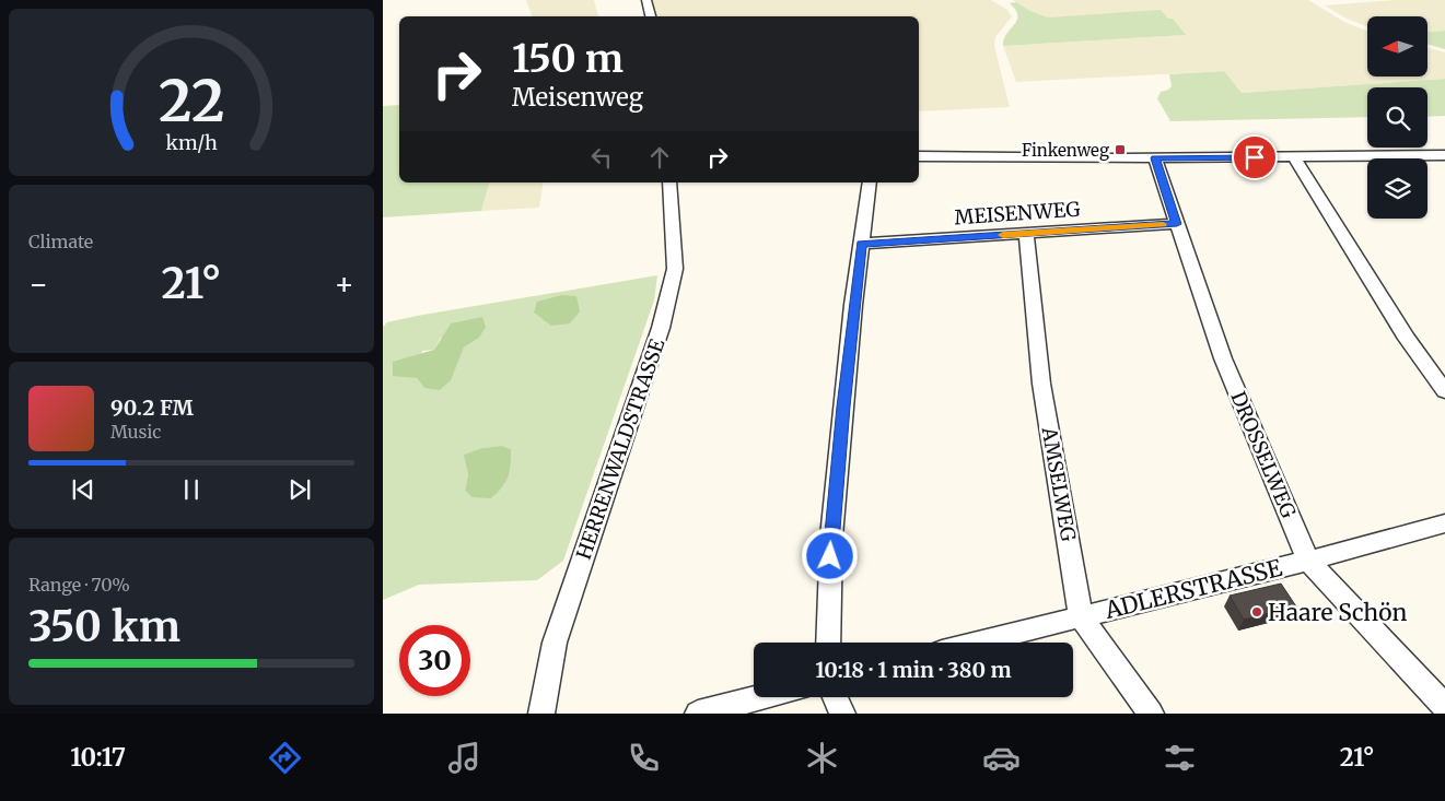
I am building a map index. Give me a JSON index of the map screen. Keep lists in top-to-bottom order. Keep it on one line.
{"streets":{"street":["MEISENWEG","HERRENWALDSTRASSE","DROSSELWEG","AMSELWEG","ADLERSTRASSE"]},"crossings":[["MEISENWEG","DROSSELWEG"],["MEISENWEG","AMSELWEG"],["DROSSELWEG","ADLERSTRASSE"],["AMSELWEG","ADLERSTRASSE"]],"places":{"transit":["Finkenweg"],"other":["Haare Schön"]},"north":"left","page":{"turn":["150 m","Meisenweg"],"tile":["Climate",["Range · 70%","350 km"]],"heat":["−","21°","+"],"song":["90.2 FM","Music"],"limit":"30","trip":"10:18 · 1 min · 380 m","tabs":["10:17","21°"],"gauge":["22","km/h"]}}
